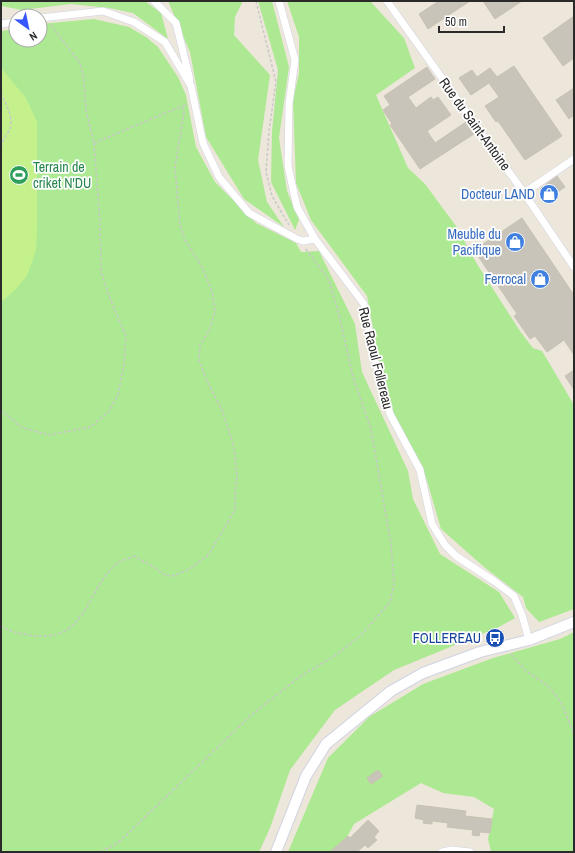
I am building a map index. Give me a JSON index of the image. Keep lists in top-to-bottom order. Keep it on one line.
{"streets":{"street":["Rue du Saint-Antoine","Rue Raoul Follereau"]},"places":{"sports":["Terrain de criket N'DU"],"shop":["Docteur LAND","Meuble du Pacifique","Ferrocal"],"bus stop":["FOLLEREAU"]},"scale_bar":"50 m","north":"bottom right"}
